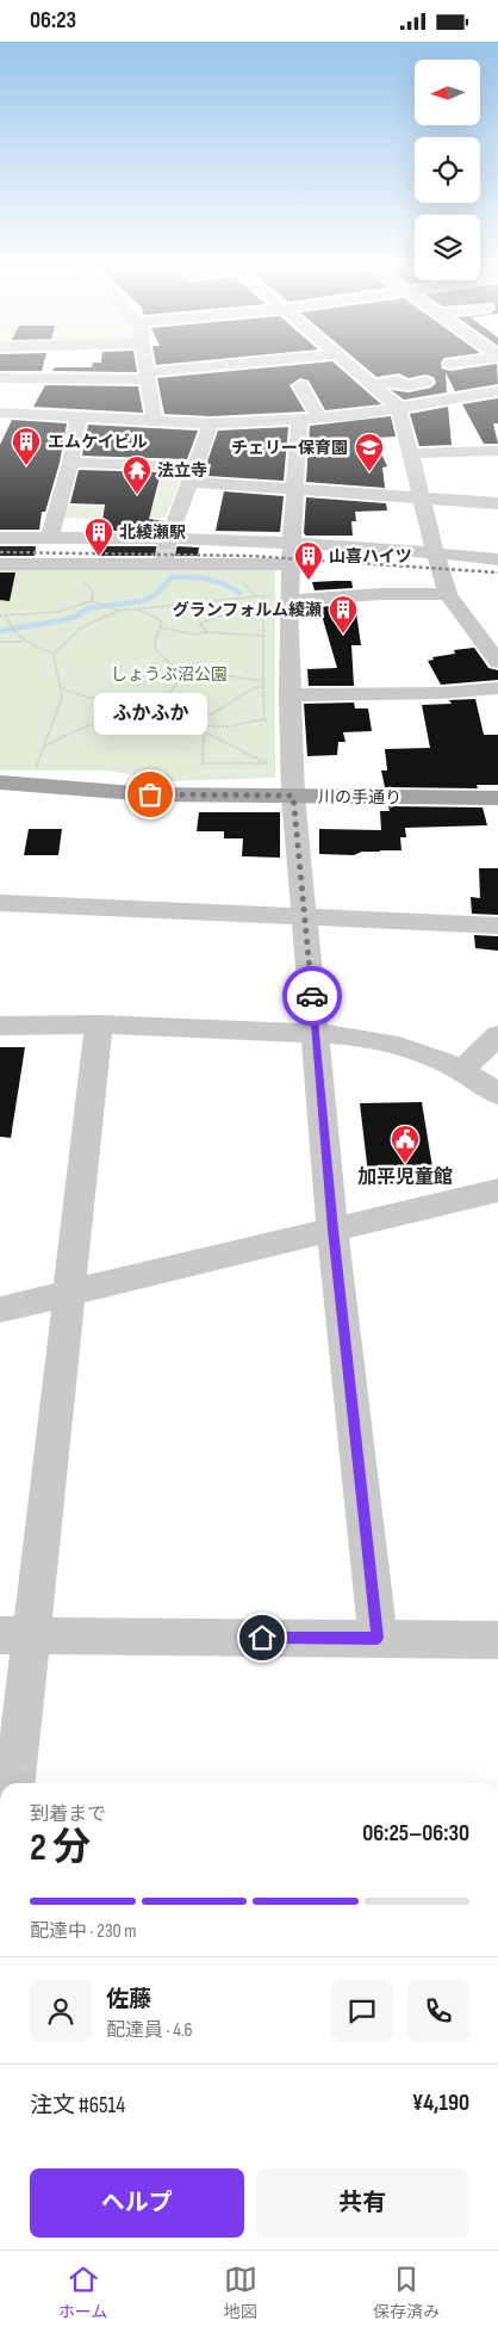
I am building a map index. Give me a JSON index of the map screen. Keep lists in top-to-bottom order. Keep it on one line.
{"streets":{"main road":["川の手通り"]},"parks":["しょうぶ沼公園"],"places":{"building":["エムケイビル","北綾瀬駅","山喜ハイツ","グランフォルム綾瀬"],"school or university":["チェリー保育園"],"temple":["法立寺"],"other":["ふかふか"],"public building":["加平児童館"]},"north":"left","page":{"status":"06:23","bubble":"ふかふか","heading":["2 分","到着まで","06:25–06:30"],"panel":["佐藤","配達員 · 4.6","注文 #6514","¥4,190"],"bar":"配達中 · 230 m","buttons":["ヘルプ","共有"],"tabs":["ホーム","地図","保存済み"]}}
